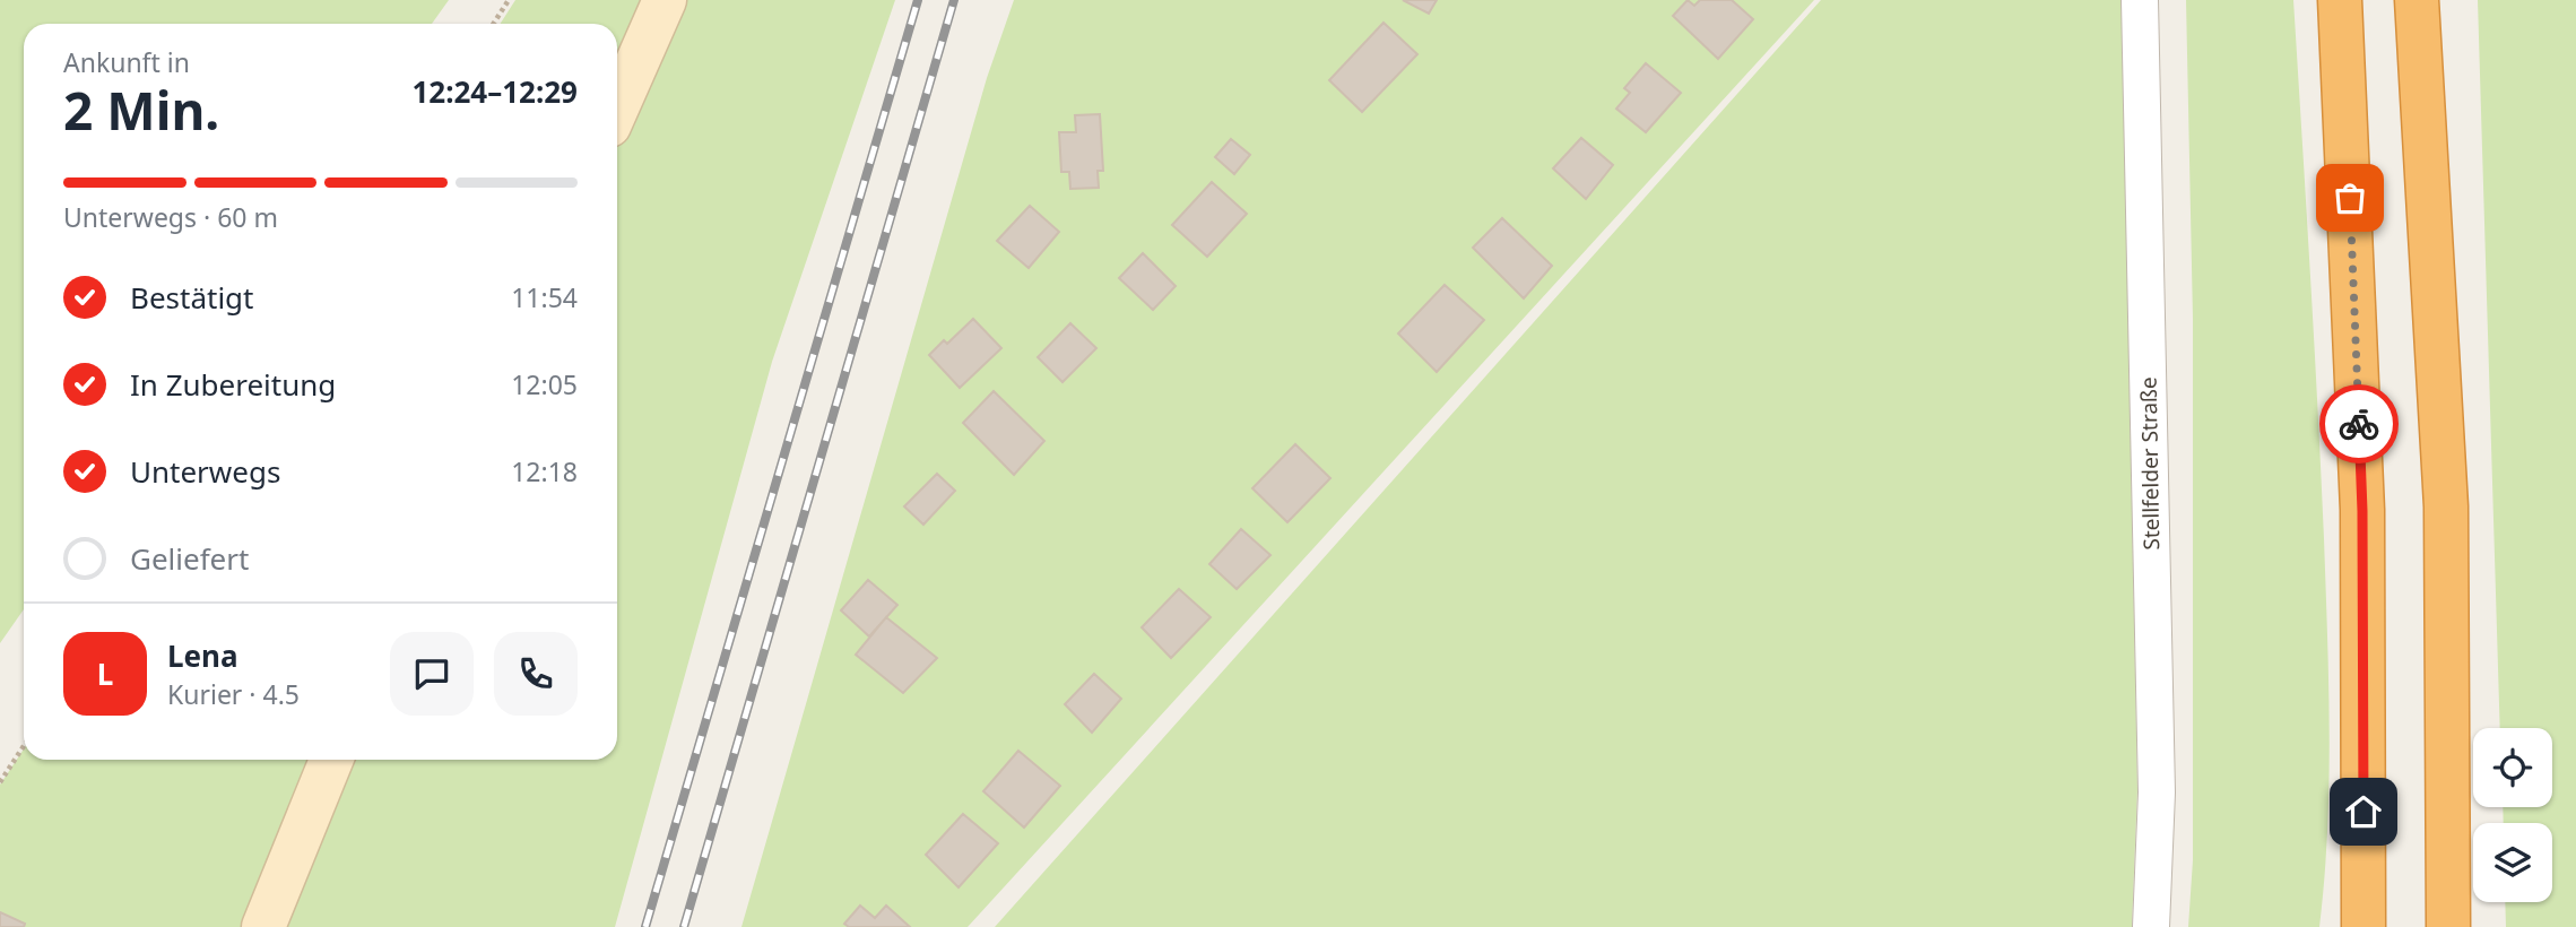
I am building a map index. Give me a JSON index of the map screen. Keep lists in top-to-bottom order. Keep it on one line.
{"streets":{"street":["Stellfelder Straße"]},"page":{"heading":["2 Min.","Ankunft in","12:24–12:29"],"panel":["Lena","Kurier · 4.5"],"bar":"Unterwegs · 60 m","list":[["Bestätigt","11:54"],["In Zubereitung","12:05"],["Unterwegs","12:18"],"Geliefert"],"round":"L"}}
